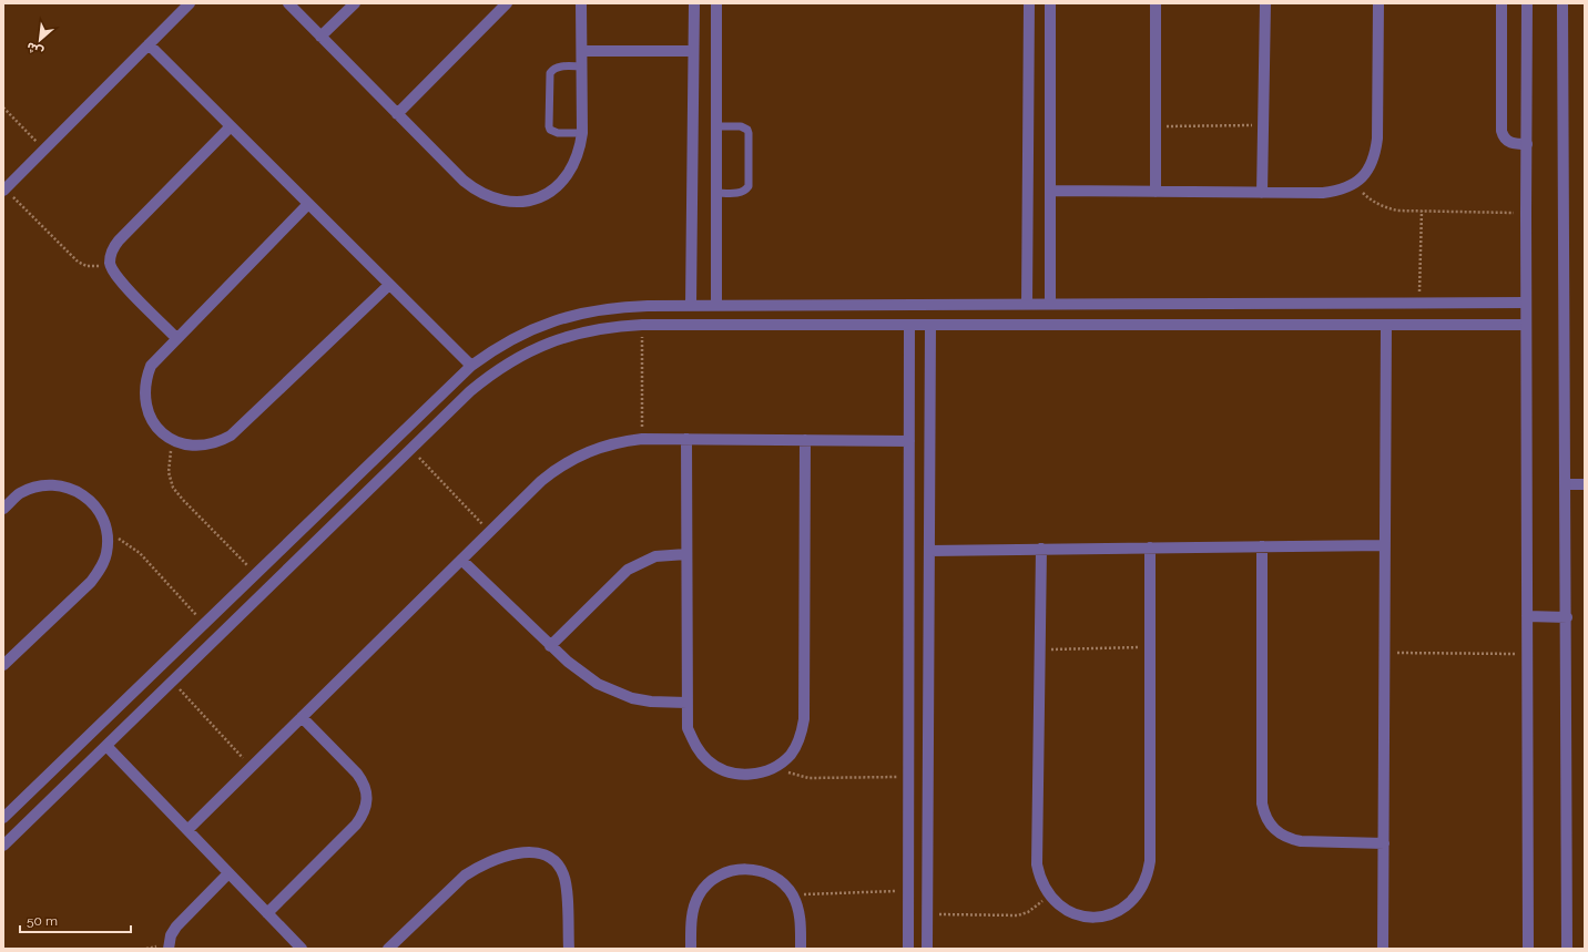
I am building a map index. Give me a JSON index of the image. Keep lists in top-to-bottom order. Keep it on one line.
{"scale_bar":"50 m","north":"bottom left"}
